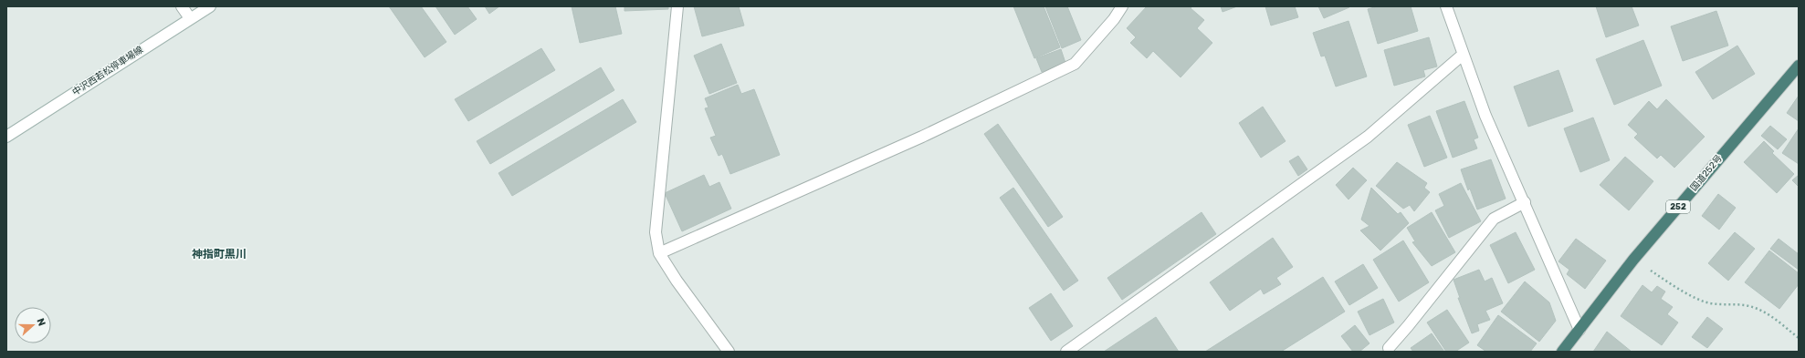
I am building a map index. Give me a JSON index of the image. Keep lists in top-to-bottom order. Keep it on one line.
{"streets":{"highway":["国道252号","252"],"street":["中沢西若松停車場線"]},"districts":["神指町黒川"],"north":"right"}
